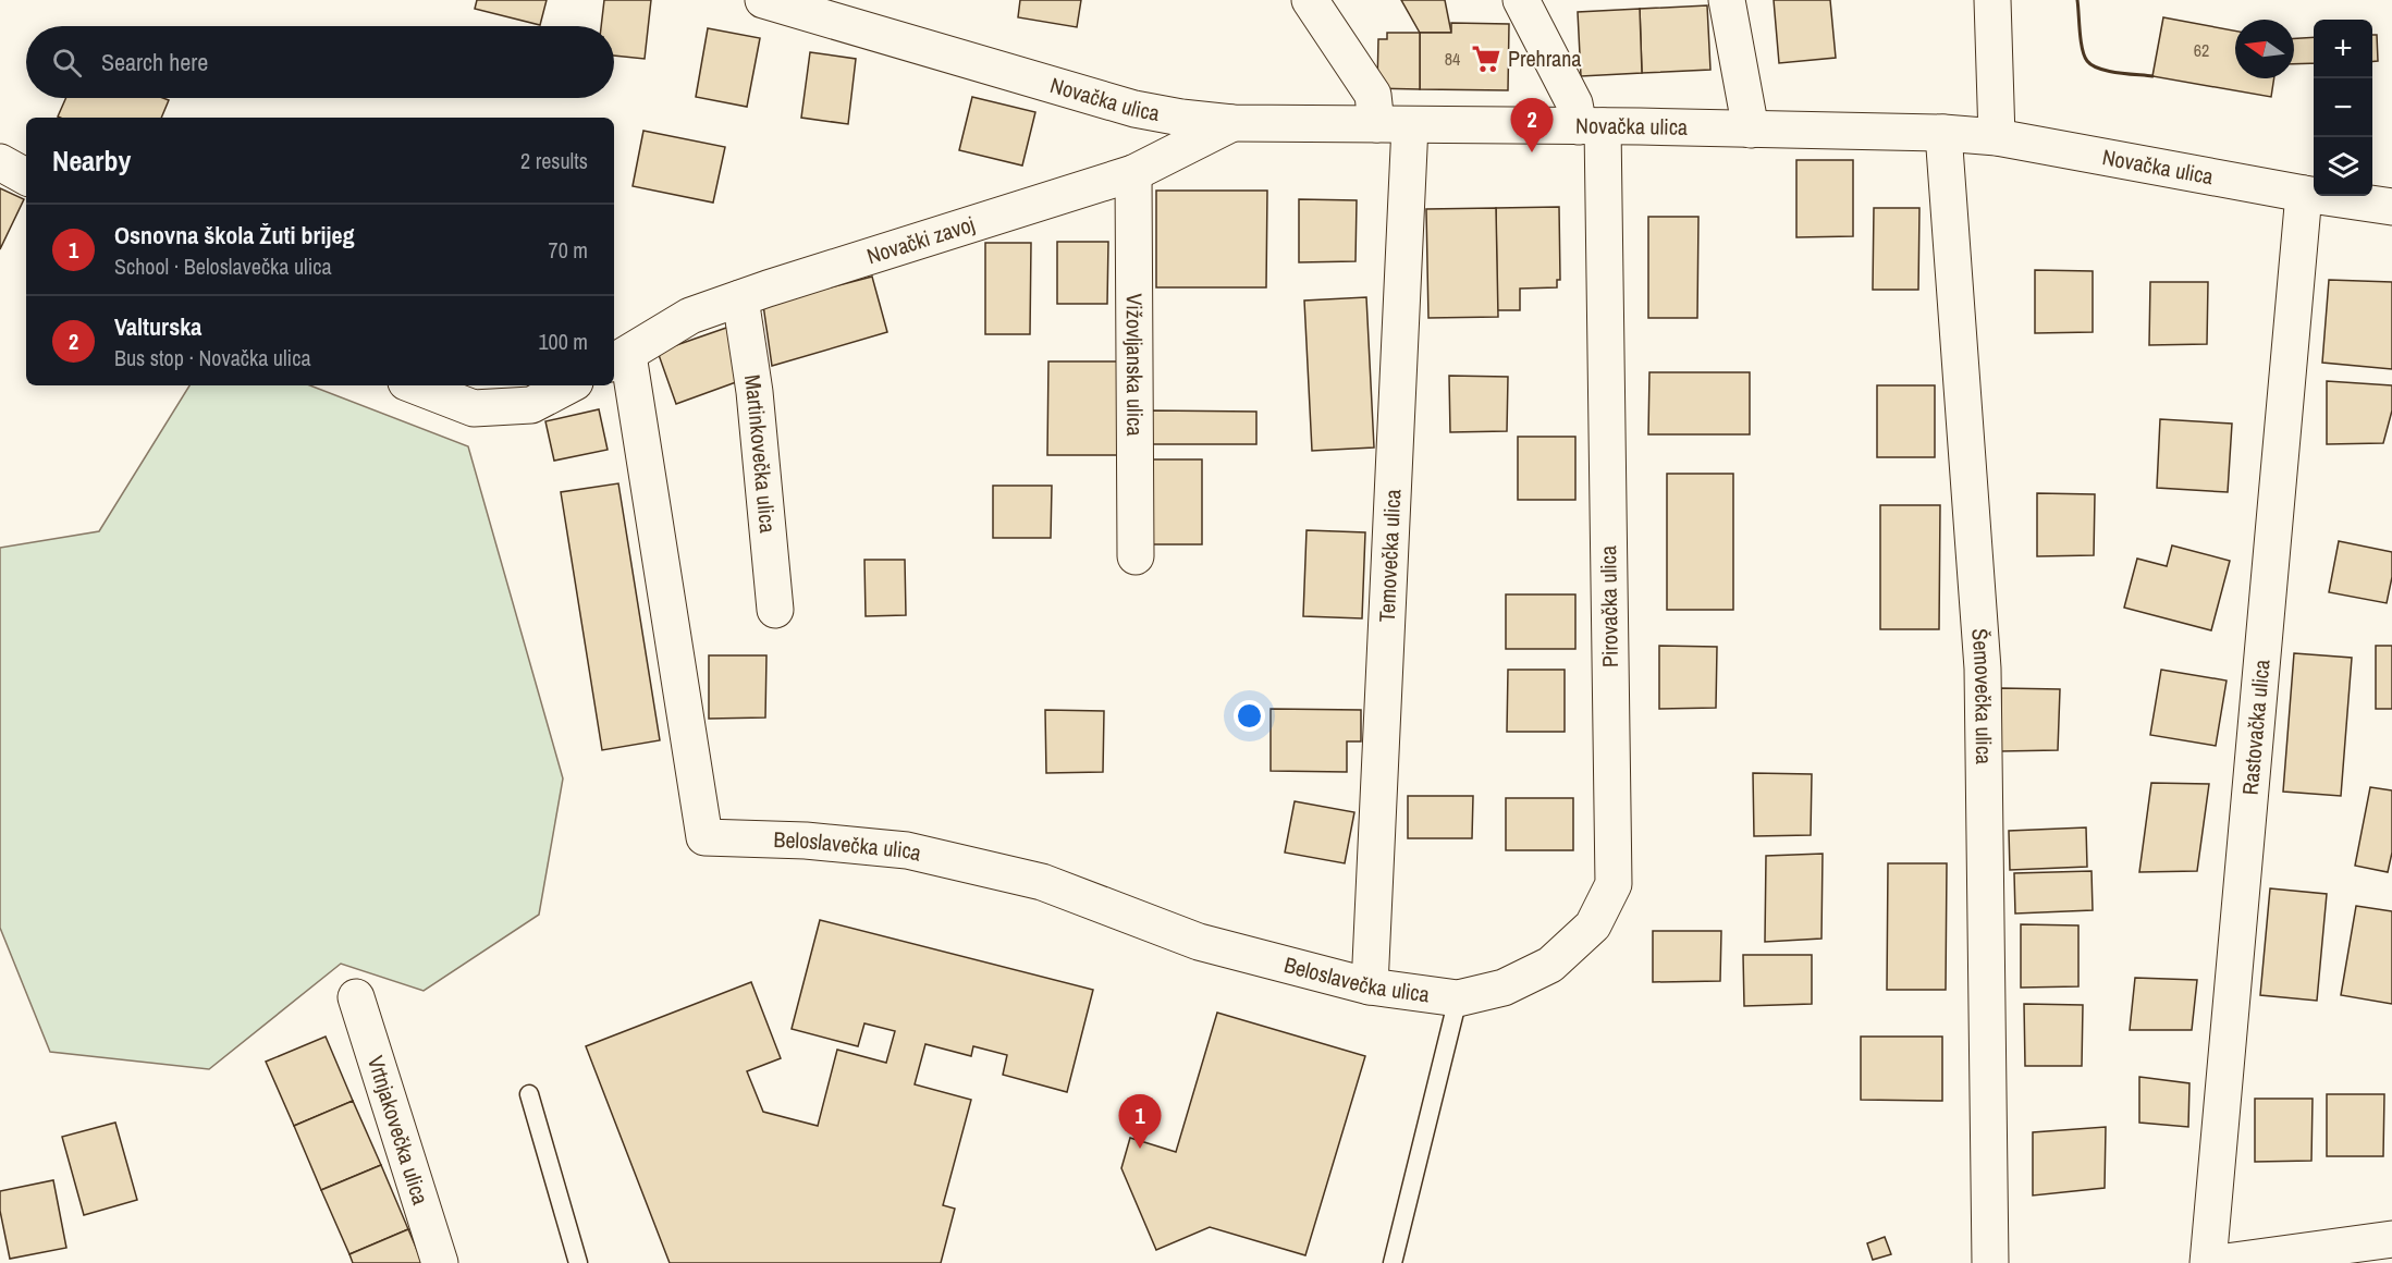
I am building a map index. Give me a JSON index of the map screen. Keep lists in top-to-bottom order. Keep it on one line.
{"streets":{"street":["Novačka ulica","Novački zavoj","Vižovljanska ulica","Martinkovečka ulica","Temovečka ulica","Pirovačka ulica","Šemovečka ulica","Rastovačka ulica","Beloslavečka ulica","Vrtnjakovečka ulica"]},"crossings":[["Novačka ulica","Novački zavoj"],["Novačka ulica","Temovečka ulica"],["Novačka ulica","Pirovačka ulica"],["Novačka ulica","Šemovečka ulica"],["Novačka ulica","Rastovačka ulica"],["Novački zavoj","Vižovljanska ulica"],["Novački zavoj","Martinkovečka ulica"],["Novački zavoj","Beloslavečka ulica"],["Temovečka ulica","Beloslavečka ulica"],["Pirovačka ulica","Beloslavečka ulica"]],"places":{"supermarket":["Prehrana"]},"house_numbers":["62","84"],"north":"left","page":{"map_buttons":["+","−"],"search":"Search here","pins":["2","1"],"heading":["Nearby","2 results"],"list":[{"mark":"1","name":"Osnovna škola Žuti brijeg","note":"School · Beloslavečka ulica","value":"70 m"},{"mark":"2","name":"Valturska","note":"Bus stop · Novačka ulica","value":"100 m"}]}}
